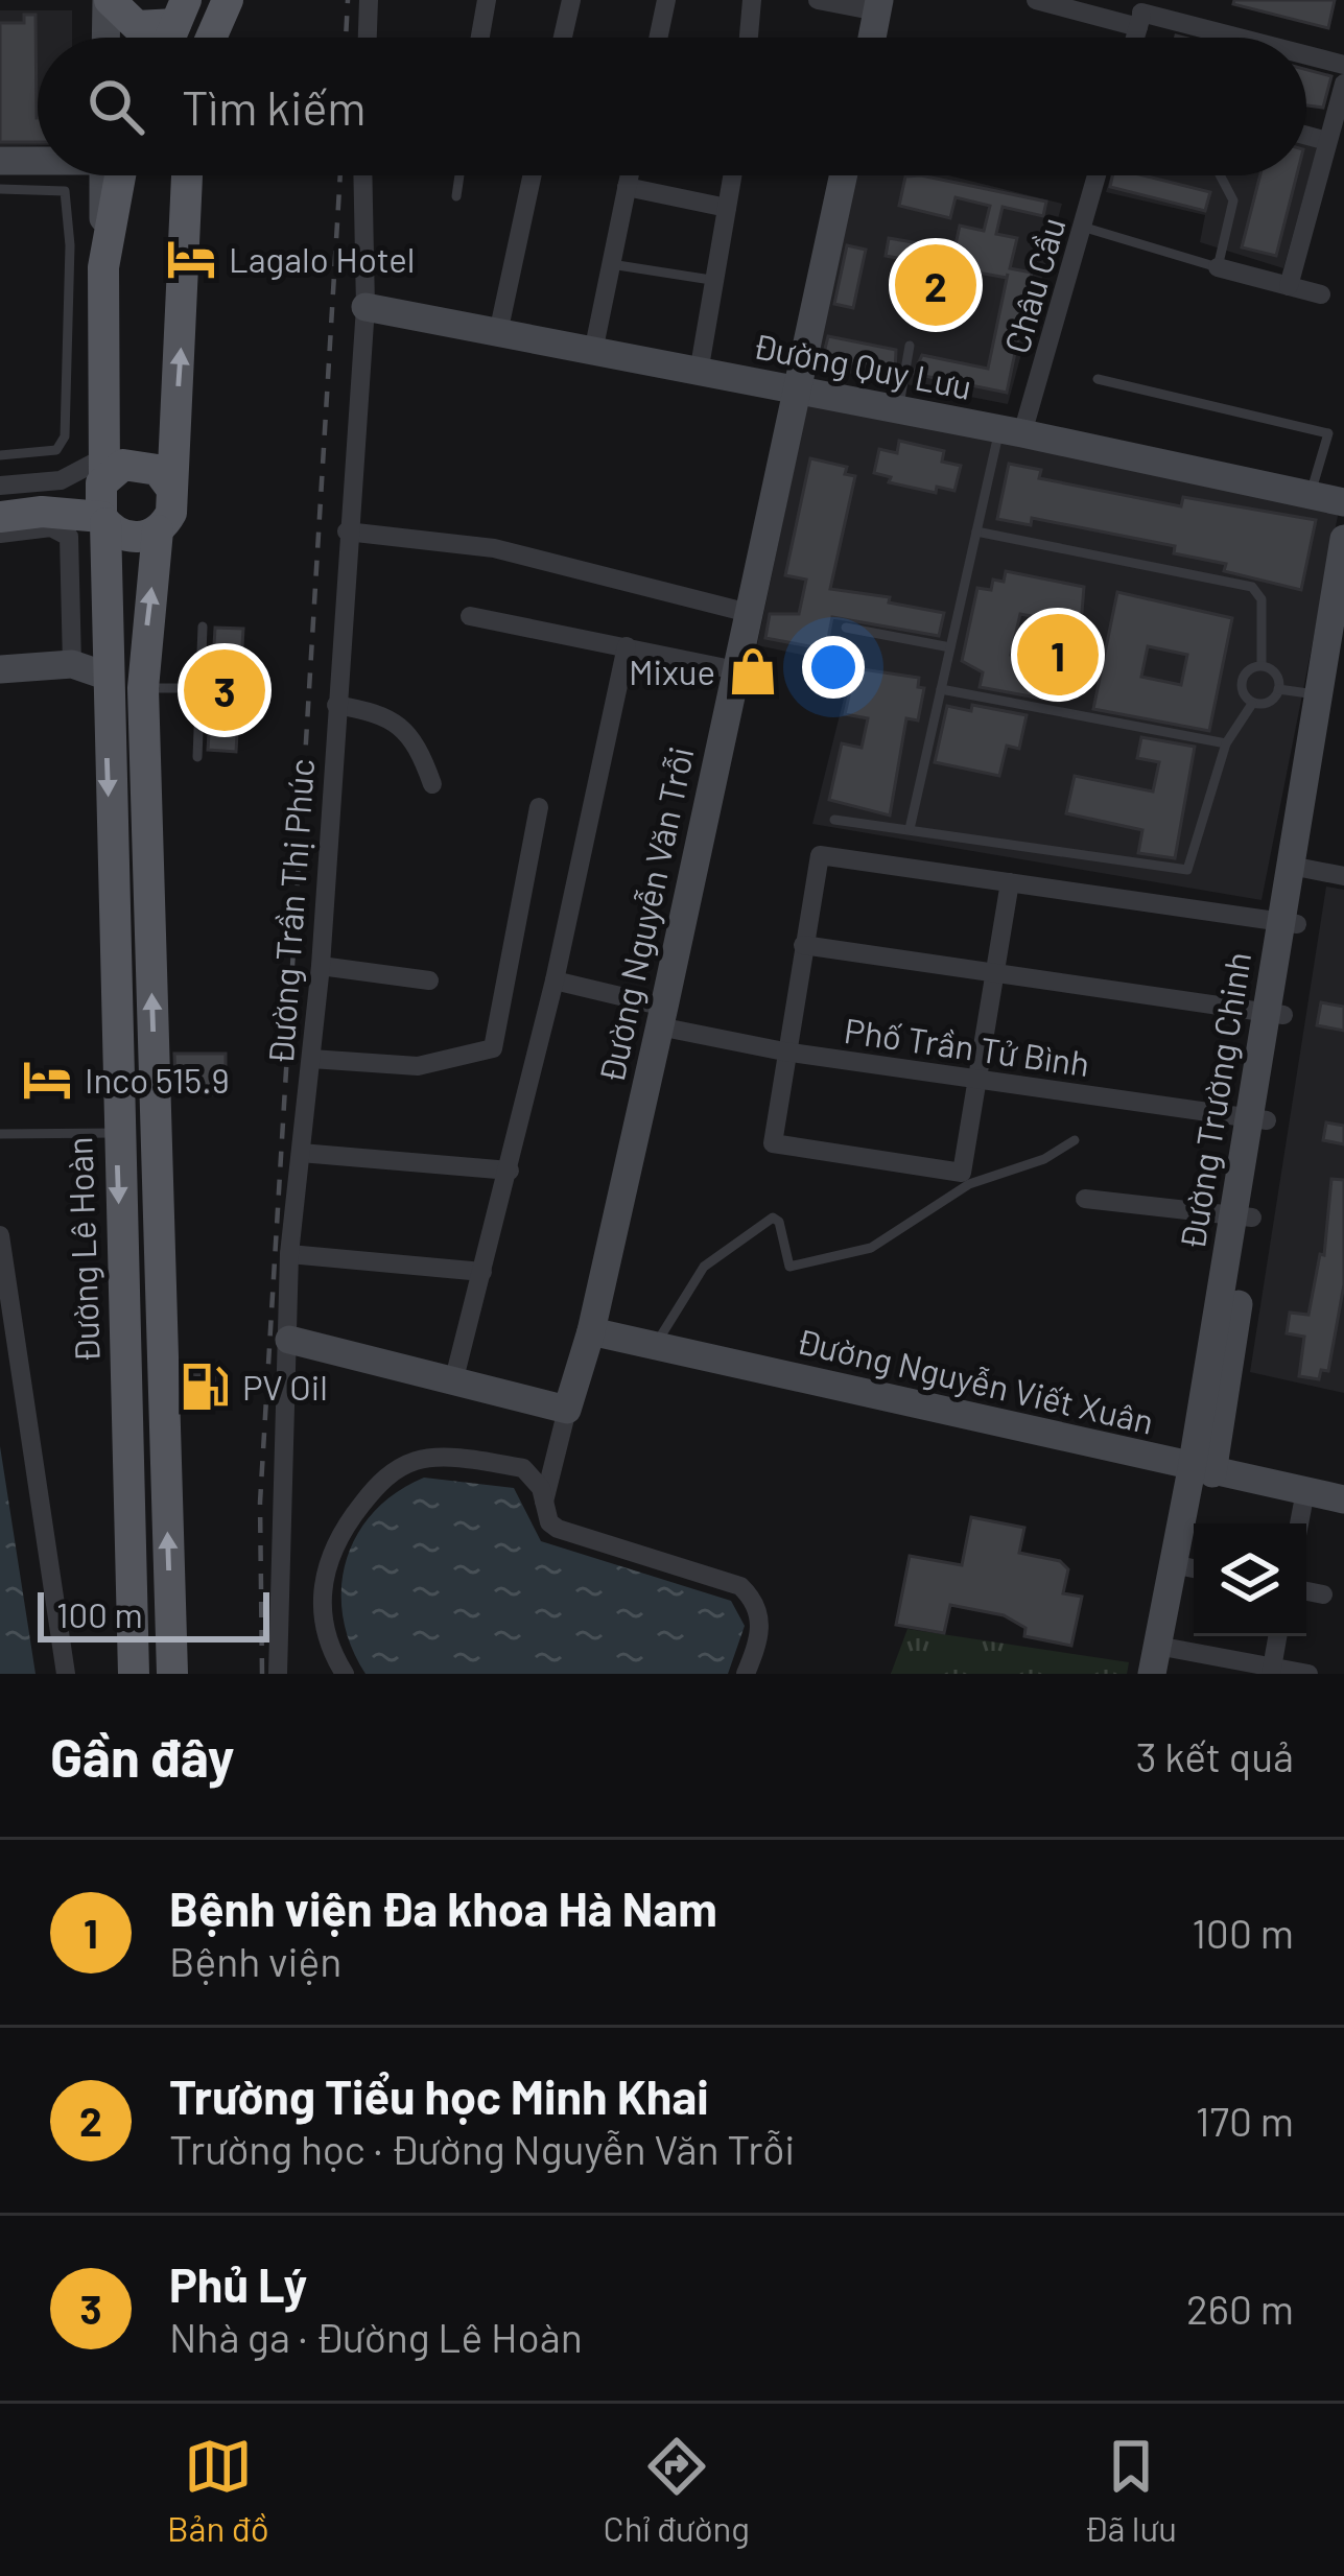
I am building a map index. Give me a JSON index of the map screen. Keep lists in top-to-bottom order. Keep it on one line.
{"streets":{"main road":["Đường Lê Hoàn"],"street":["Châu Cầu","Đường Quy Lưu","Đường Trần Thị Phúc","Đường Nguyễn Văn Trỗi","Phố Trần Tử Bình","Đường Trường Chinh","Đường Nguyễn Viết Xuân"]},"crossings":[["Châu Cầu","Đường Quy Lưu"],["Đường Quy Lưu","Đường Trần Thị Phúc"],["Đường Quy Lưu","Đường Nguyễn Văn Trỗi"],["Đường Nguyễn Văn Trỗi","Phố Trần Tử Bình"],["Đường Nguyễn Văn Trỗi","Đường Nguyễn Viết Xuân"],["Phố Trần Tử Bình","Đường Trường Chinh"],["Đường Trường Chinh","Đường Nguyễn Viết Xuân"]],"places":{"hotel":["Lagalo Hotel","Inco 515.9"],"shop":["Mixue"],"fuel station":["PV Oil"]},"scale_bar":"100 m","page":{"search":"Tìm kiếm","pins":["2","1","3"],"scale":"100 m","heading":["Gần đây","3 kết quả"],"list":[{"mark":"1","name":"Bệnh viện Đa khoa Hà Nam","note":"Bệnh viện","value":"100 m"},{"mark":"2","name":"Trường Tiểu học Minh Khai","note":"Trường học · Đường Nguyễn Văn Trỗi","value":"170 m"},{"mark":"3","name":"Phủ Lý","note":"Nhà ga · Đường Lê Hoàn","value":"260 m"}],"nav":["Bản đồ","Chỉ đường","Đã lưu"]}}
